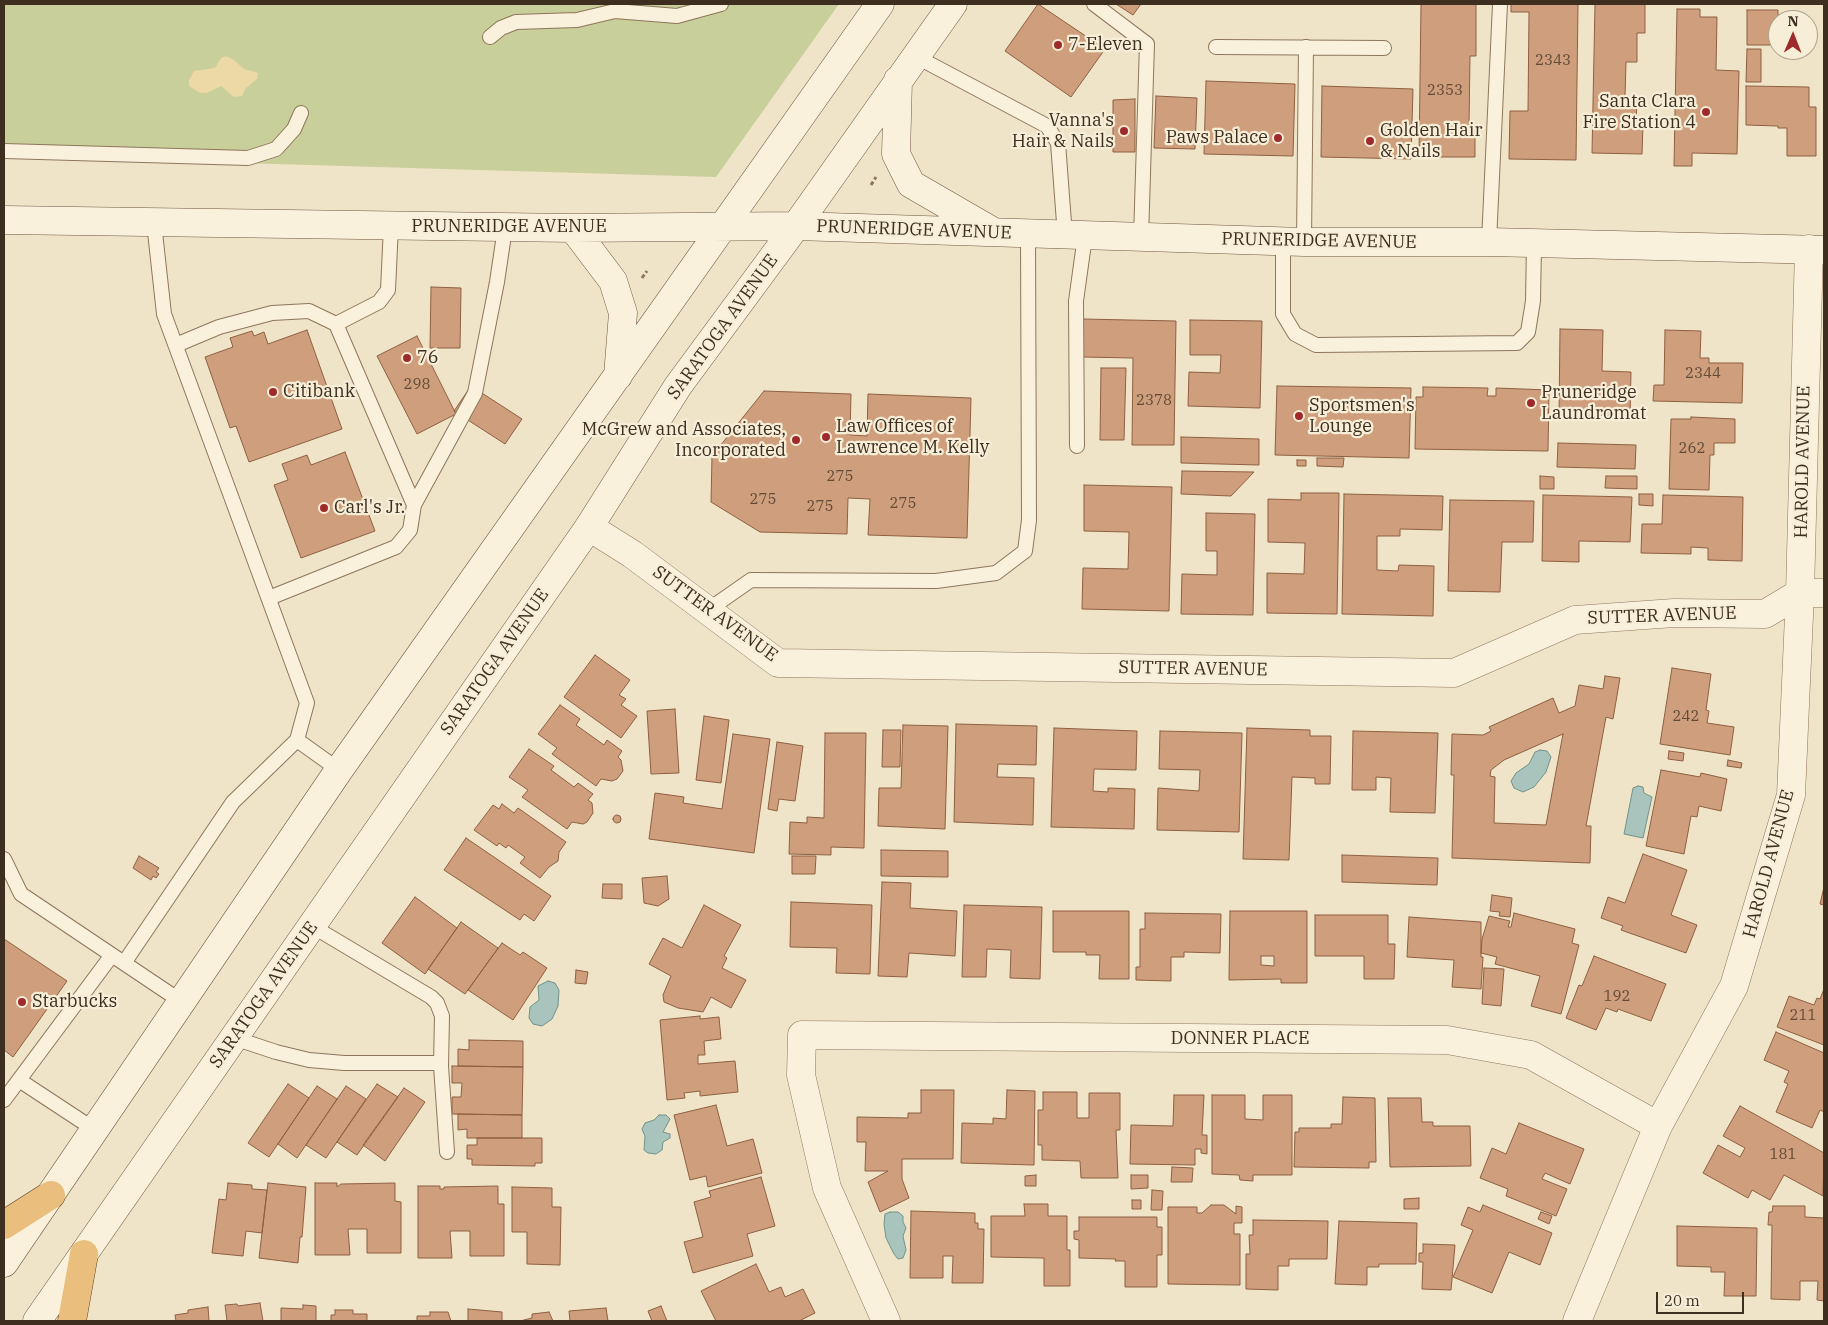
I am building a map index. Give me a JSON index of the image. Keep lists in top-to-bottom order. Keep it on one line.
{"streets":{"main road":["PRUNERIDGE AVENUE","SARATOGA AVENUE","HAROLD AVENUE","SUTTER AVENUE","DONNER PLACE"]},"crossings":[["PRUNERIDGE AVENUE","SARATOGA AVENUE"],["PRUNERIDGE AVENUE","HAROLD AVENUE"],["SARATOGA AVENUE","SUTTER AVENUE"],["HAROLD AVENUE","SUTTER AVENUE"],["HAROLD AVENUE","DONNER PLACE"]],"places":["7-Eleven","Santa Clara Fire Station 4","Vanna's Hair & Nails","Paws Palace","Golden Hair & Nails","76","Citibank","Pruneridge Laundromat","Sportsmen's Lounge","Law Offices of Lawrence M. Kelly","McGrew and Associates, Incorporated","Carl's Jr.","Starbucks"],"house_numbers":["2343","2353","2344","298","2378","262","275","275","275","275","242","192","211","181"],"scale_bar":"20 m","north":"top"}
